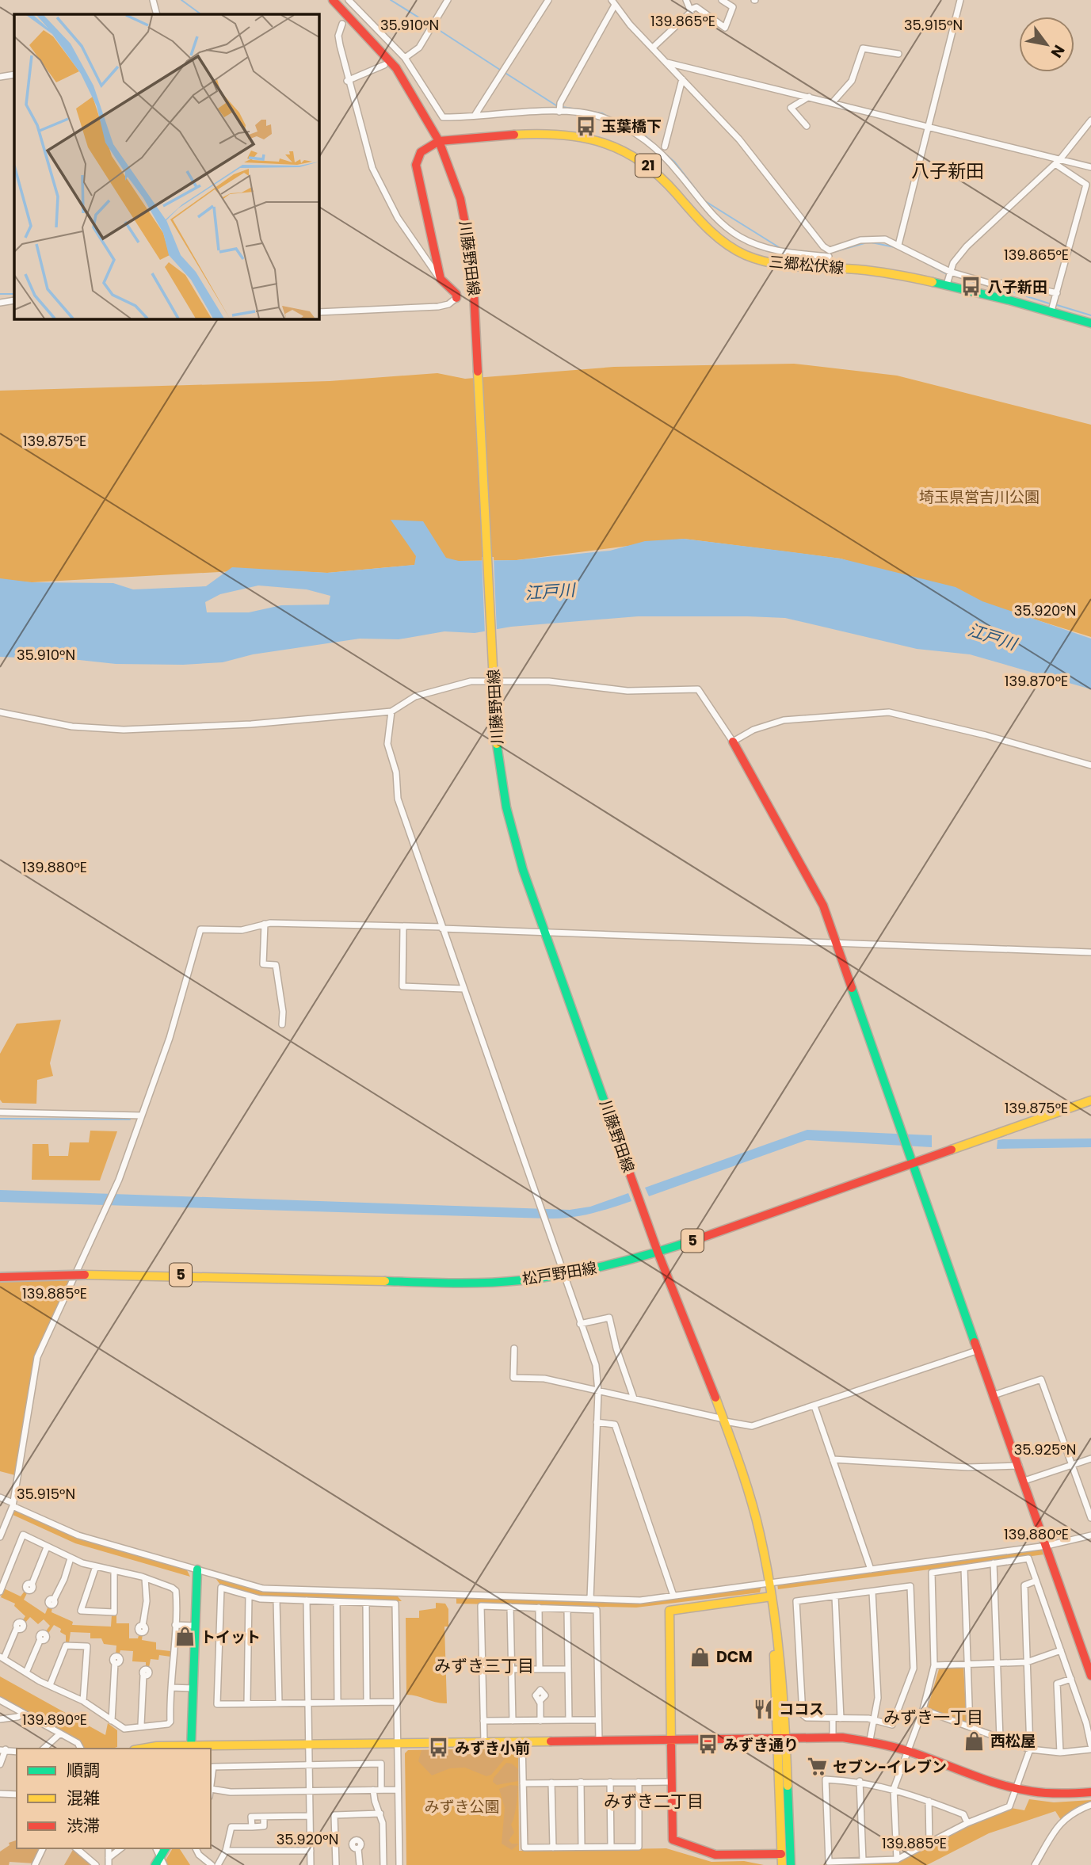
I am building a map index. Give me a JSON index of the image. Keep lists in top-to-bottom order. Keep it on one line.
{"streets":{"street":["21","川藤野田線","三郷松伏線","5","松戸野田線"]},"crossings":[["川藤野田線","三郷松伏線"],["川藤野田線","松戸野田線"]],"districts":["八子新田","みずき三丁目","みずき一丁目","みずき二丁目"],"water":["江戸川"],"parks":["埼玉県営吉川公園","みずき公園"],"places":{"bus stop":["玉葉橋下","八子新田","みずき通り","みずき小前"],"shop":["トイット","DCM","西松屋"],"restaurant":["ココス"],"supermarket":["セブン-イレブン"]},"legend":["順調","混雑","渋滞"],"north":"bottom right","coordinates":["139.865°E","35.910°N","35.915°N","139.875°E","35.920°N","139.870°E","139.880°E","139.885°E","35.925°N","139.890°E"]}
